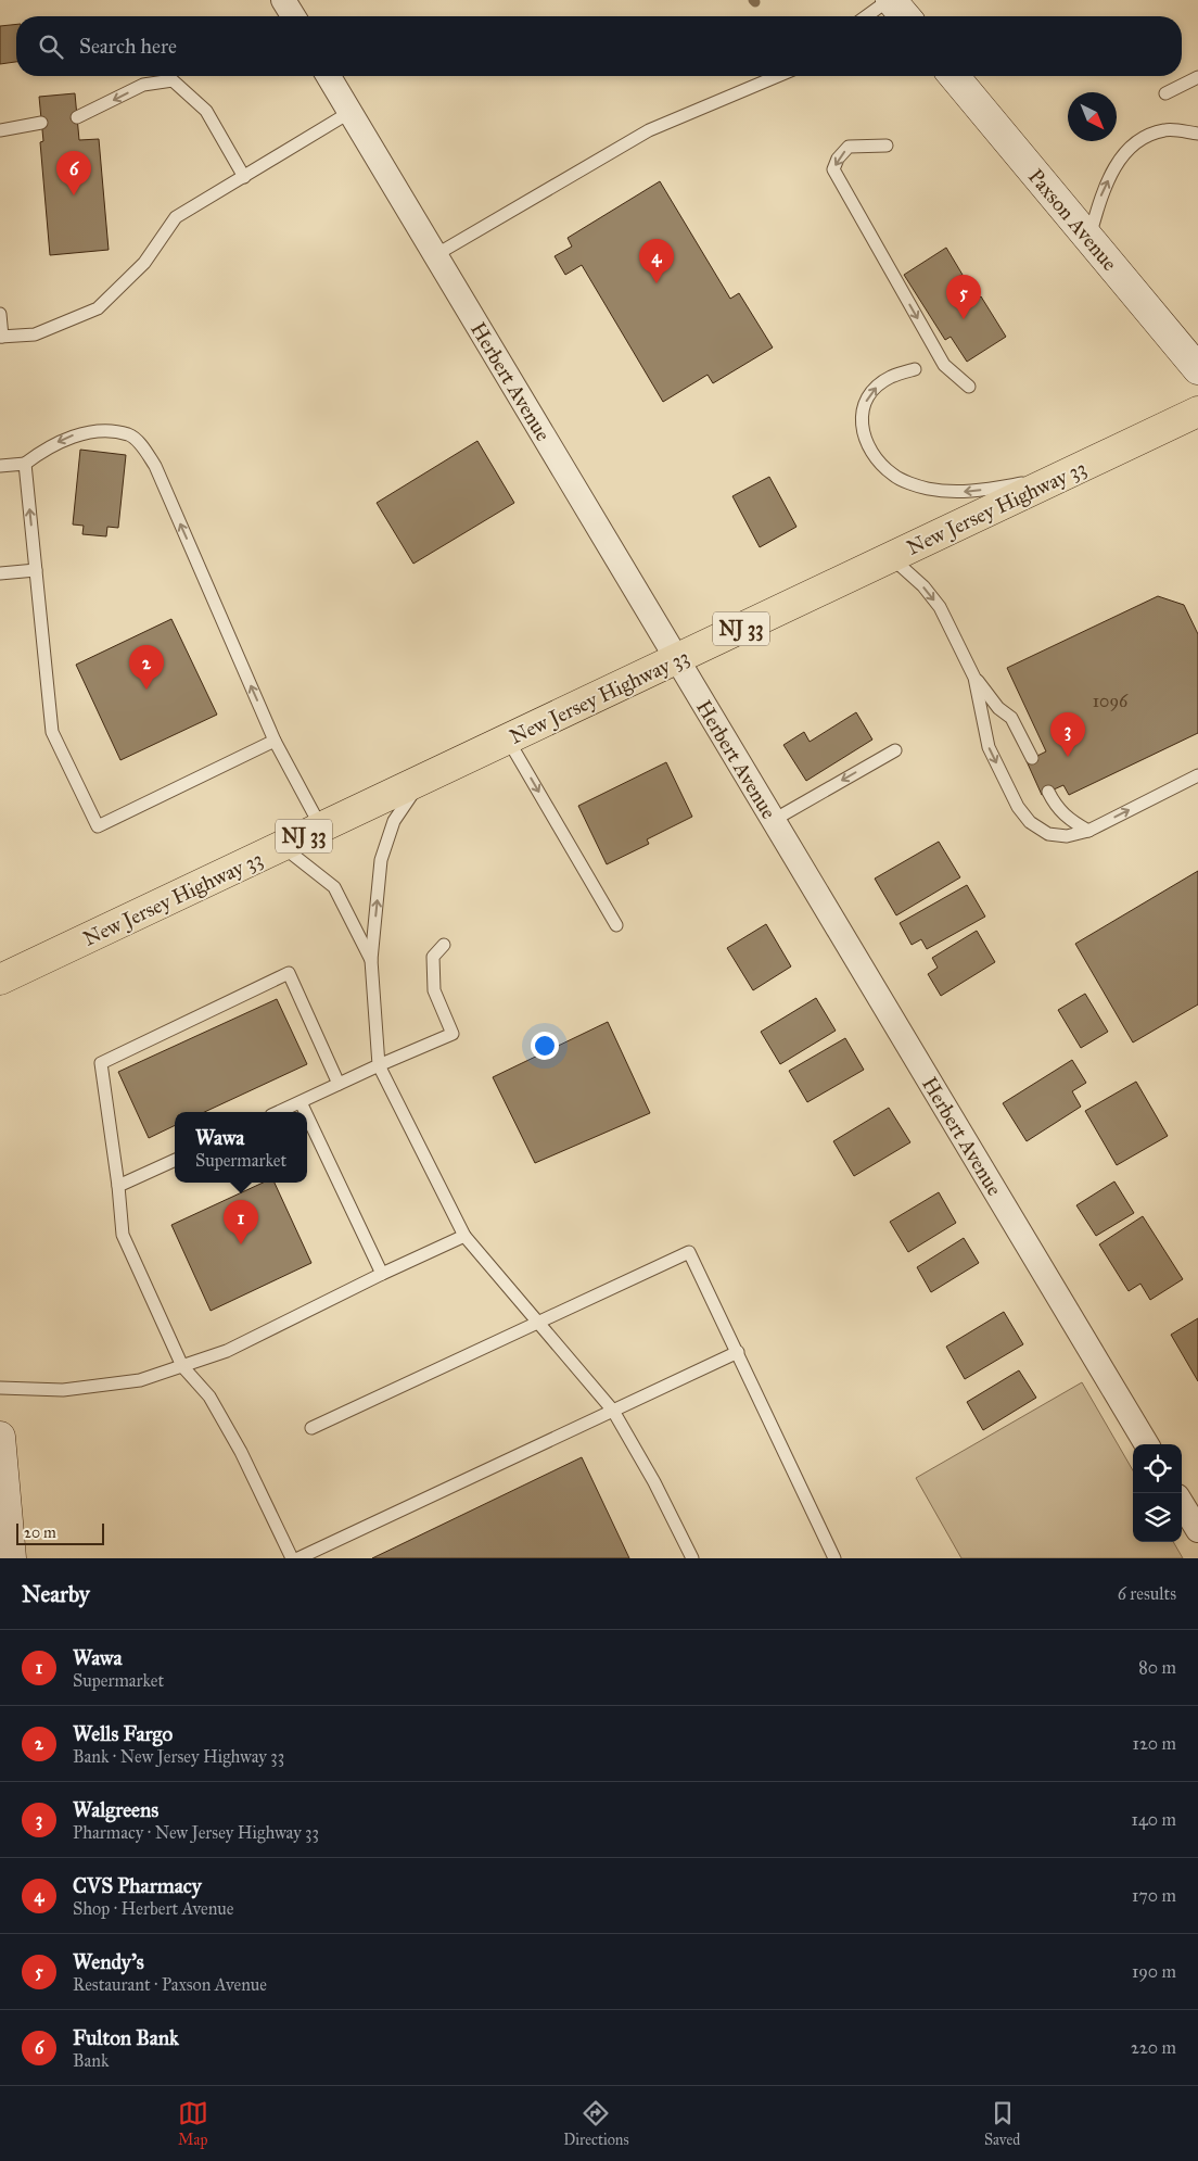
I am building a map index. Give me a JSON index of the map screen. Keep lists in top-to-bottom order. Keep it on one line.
{"streets":{"main road":["New Jersey Highway 33","NJ 33"],"street":["Paxson Avenue","Herbert Avenue"]},"crossings":[["Herbert Avenue","New Jersey Highway 33"]],"house_numbers":["1096"],"scale_bar":"20 m","north":"bottom right","page":{"search":"Search here","pins":["6","4","5","2","3","1"],"popup":["Wawa","Supermarket"],"scale":"20 m","heading":["Nearby","6 results"],"list":[{"mark":"1","name":"Wawa","note":"Supermarket","value":"80 m"},{"mark":"2","name":"Wells Fargo","note":"Bank · New Jersey Highway 33","value":"120 m"},{"mark":"3","name":"Walgreens","note":"Pharmacy · New Jersey Highway 33","value":"140 m"},{"mark":"4","name":"CVS Pharmacy","note":"Shop · Herbert Avenue","value":"170 m"},{"mark":"5","name":"Wendy's","note":"Restaurant · Paxson Avenue","value":"190 m"},{"mark":"6","name":"Fulton Bank","note":"Bank","value":"220 m"}],"nav":["Map","Directions","Saved"]}}
